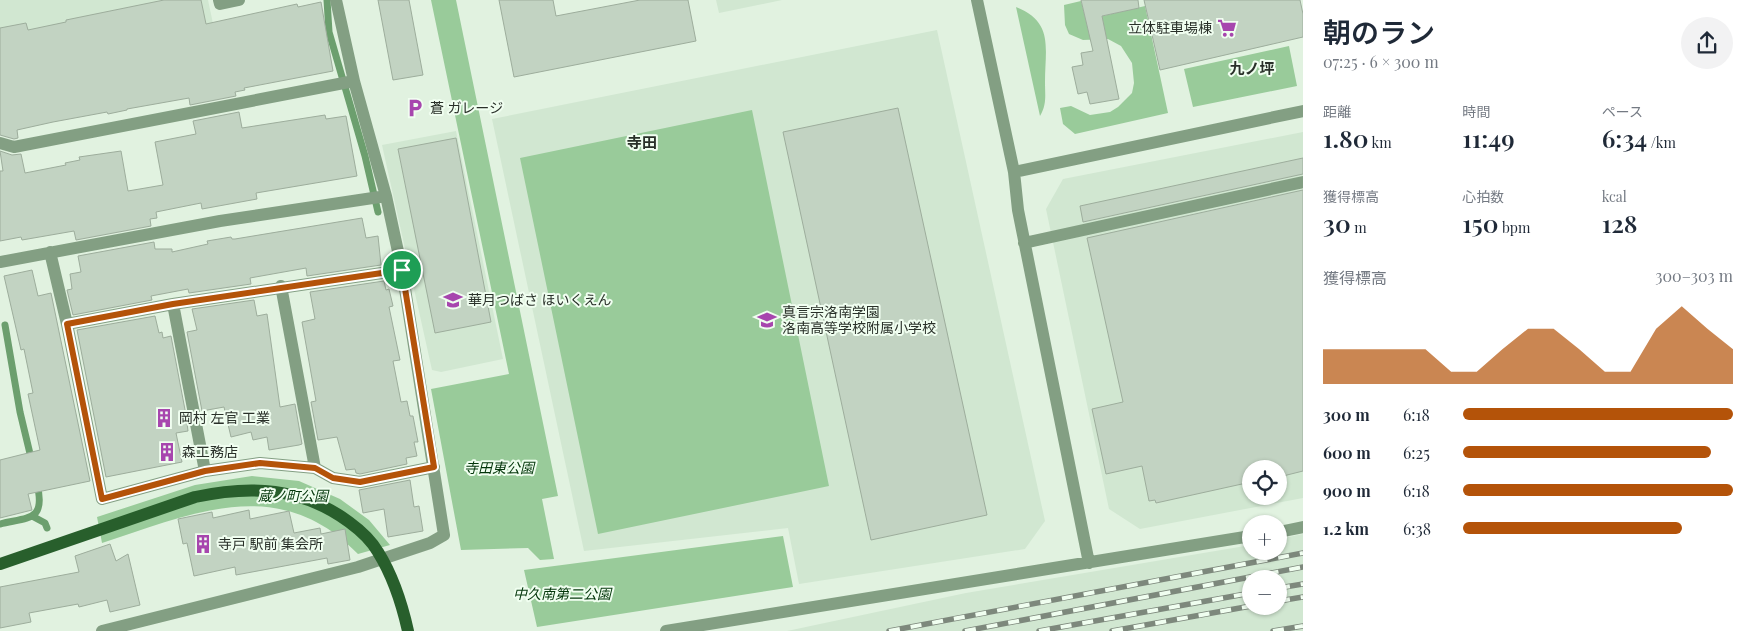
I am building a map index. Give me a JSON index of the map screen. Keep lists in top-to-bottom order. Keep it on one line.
{"districts":["九ノ坪","寺田"],"parks":["寺田東公園","蔵ノ町公園","中久南第二公園"],"places":{"supermarket":["立体駐車場棟"],"parking":["蒼 ガレージ"],"school or university":["華月つばさ ほいくえん","真言宗洛南学園 洛南高等学校附属小学校"],"building":["岡村 左官 工業","森工務店","寺戸 駅前 集会所"]},"page":{"heading":["朝のラン","07:25 · 6 × 300 m"],"stats":[["距離","1.80 km"],["時間","11:49"],["ペース","6:34 /km"],["獲得標高","30 m"],["心拍数","150 bpm"],["kcal","128"]],"chart":["獲得標高","300–303 m"],"list":[{"name":"300 m","note":"6:18"},{"name":"600 m","note":"6:25"},{"name":"900 m","note":"6:18"},{"name":"1.2 km","note":"6:38"}],"map_buttons":["+","−"]}}
